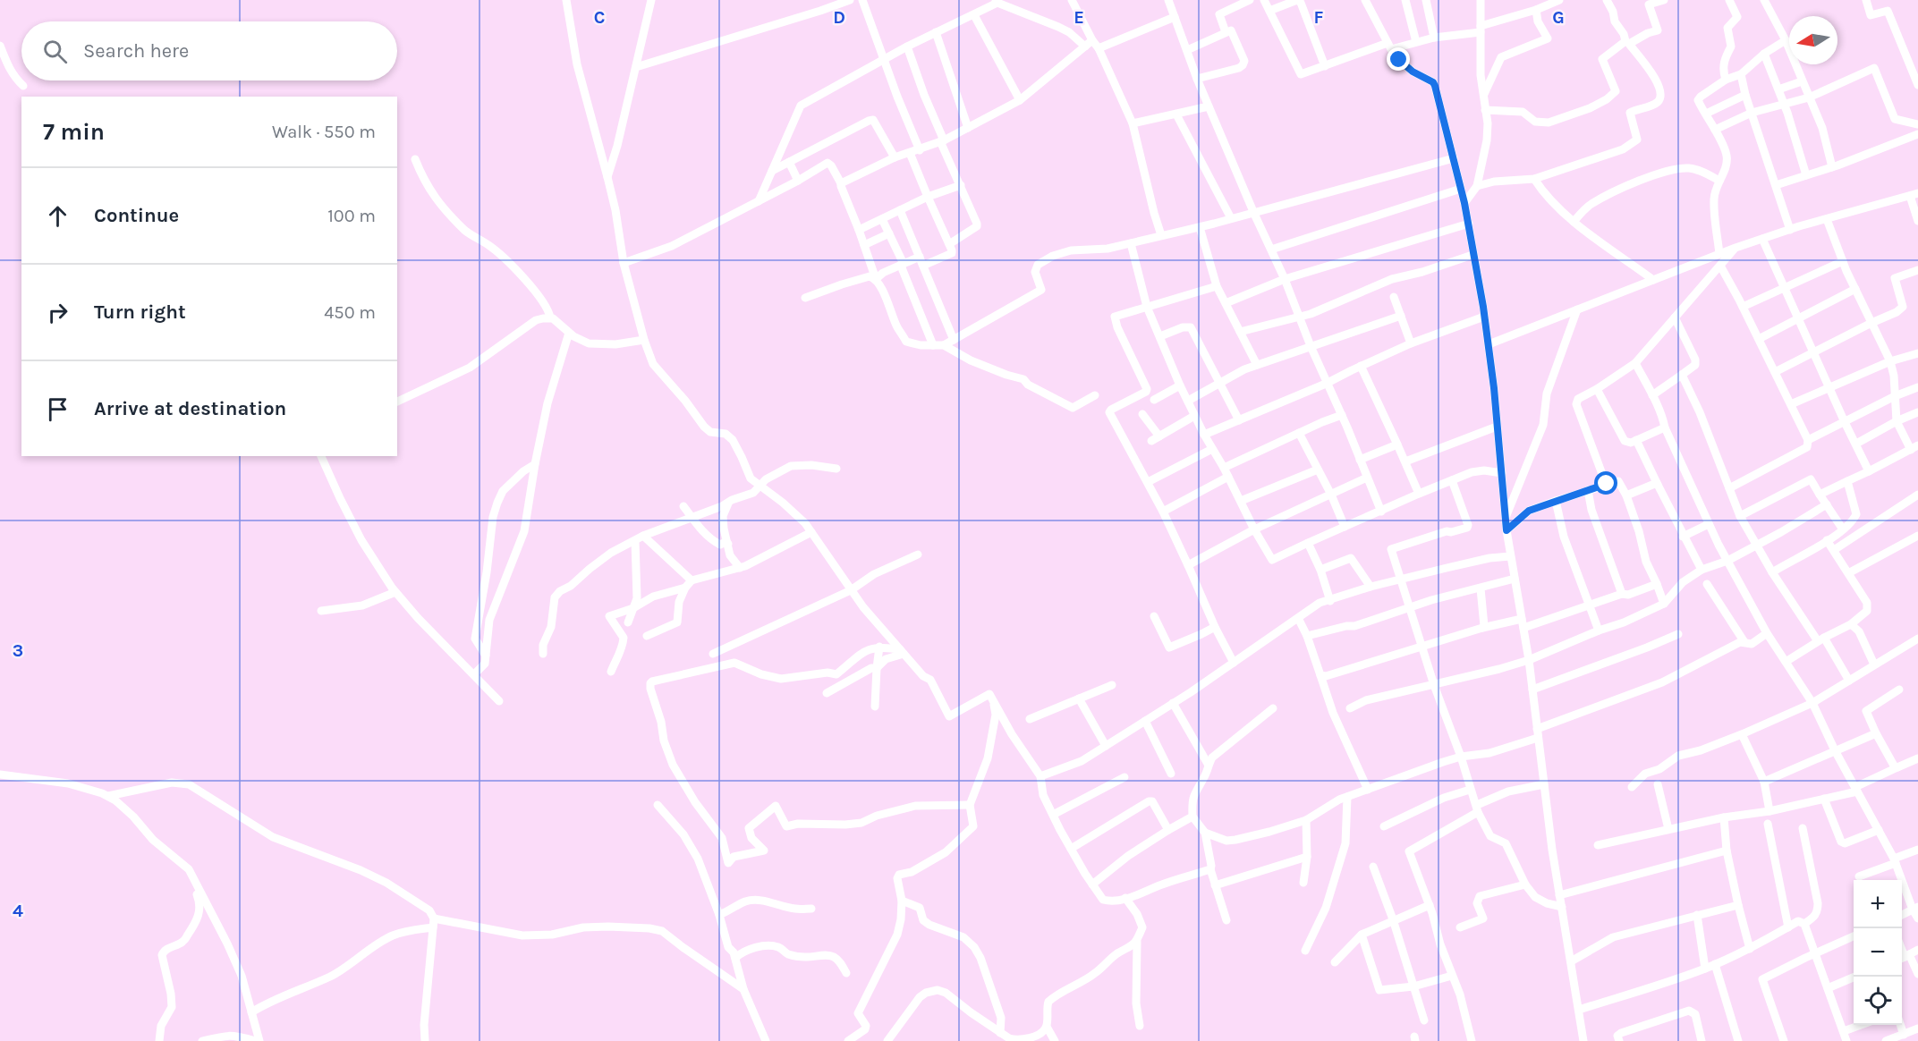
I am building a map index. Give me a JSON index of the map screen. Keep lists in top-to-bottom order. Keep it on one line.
{"north":"left","page":{"search":"Search here","heading":["7 min","Walk · 550 m"],"list":[["Continue","100 m"],["Turn right","450 m"],"Arrive at destination"],"map_buttons":["+","−"]},"grid":{"columns":["C","D","E","F","G"],"rows":["3","4"]}}
